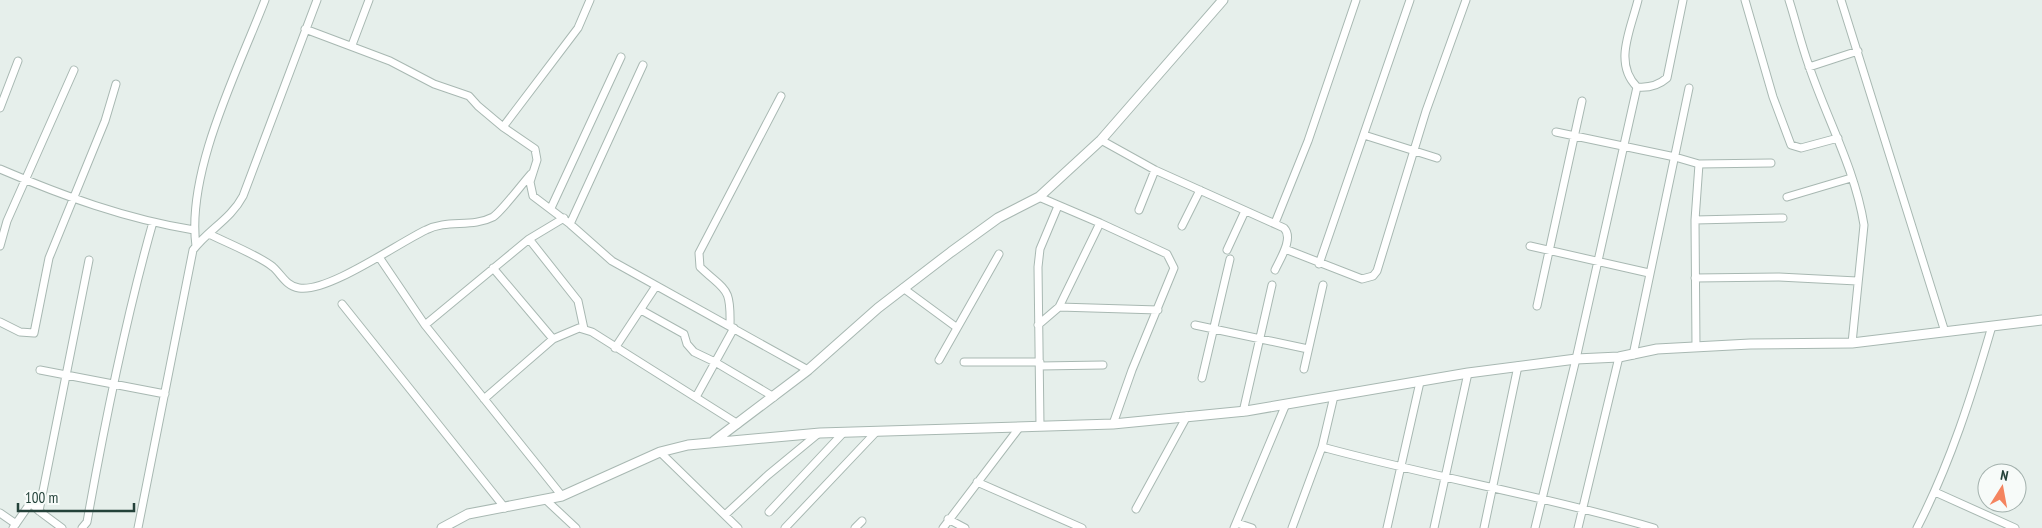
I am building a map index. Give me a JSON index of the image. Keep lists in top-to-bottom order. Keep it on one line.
{"scale_bar":"100 m","north":"top"}
